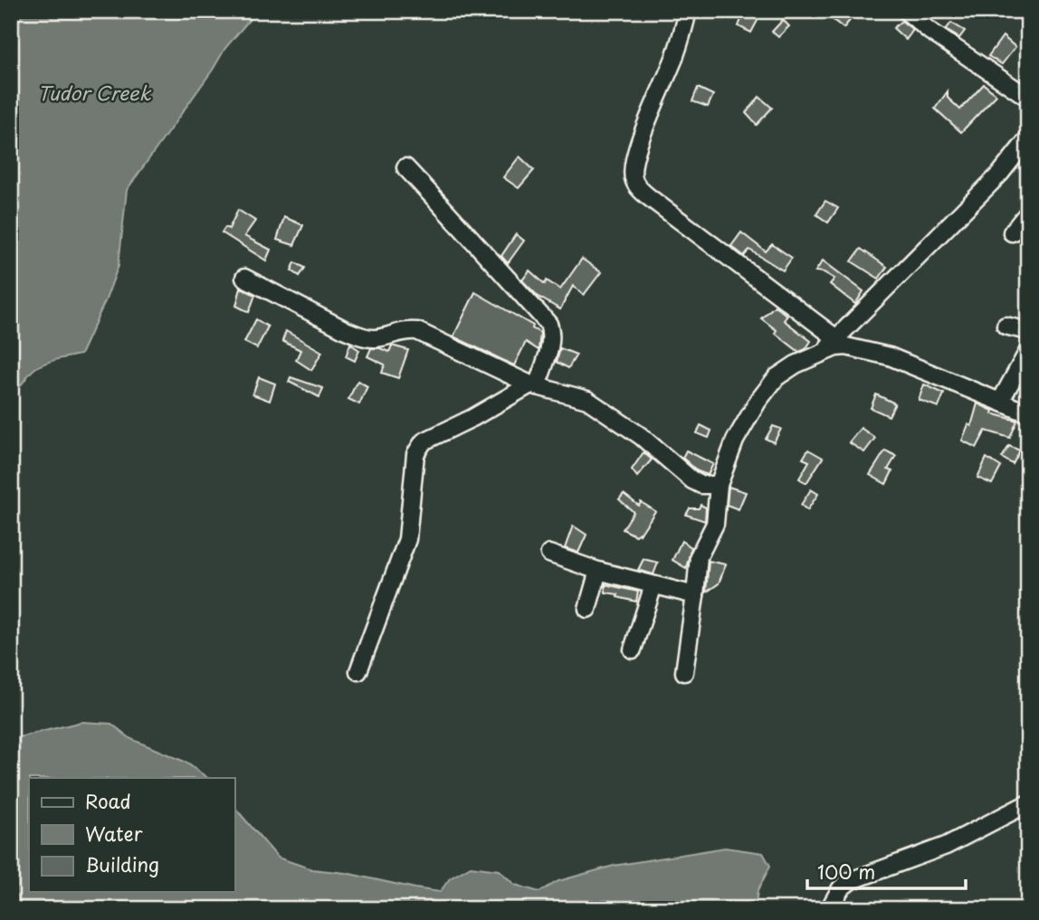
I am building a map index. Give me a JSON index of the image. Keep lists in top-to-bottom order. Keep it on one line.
{"water":["Tudor Creek"],"legend":["Road","Water","Building"],"scale_bar":"100 m"}
